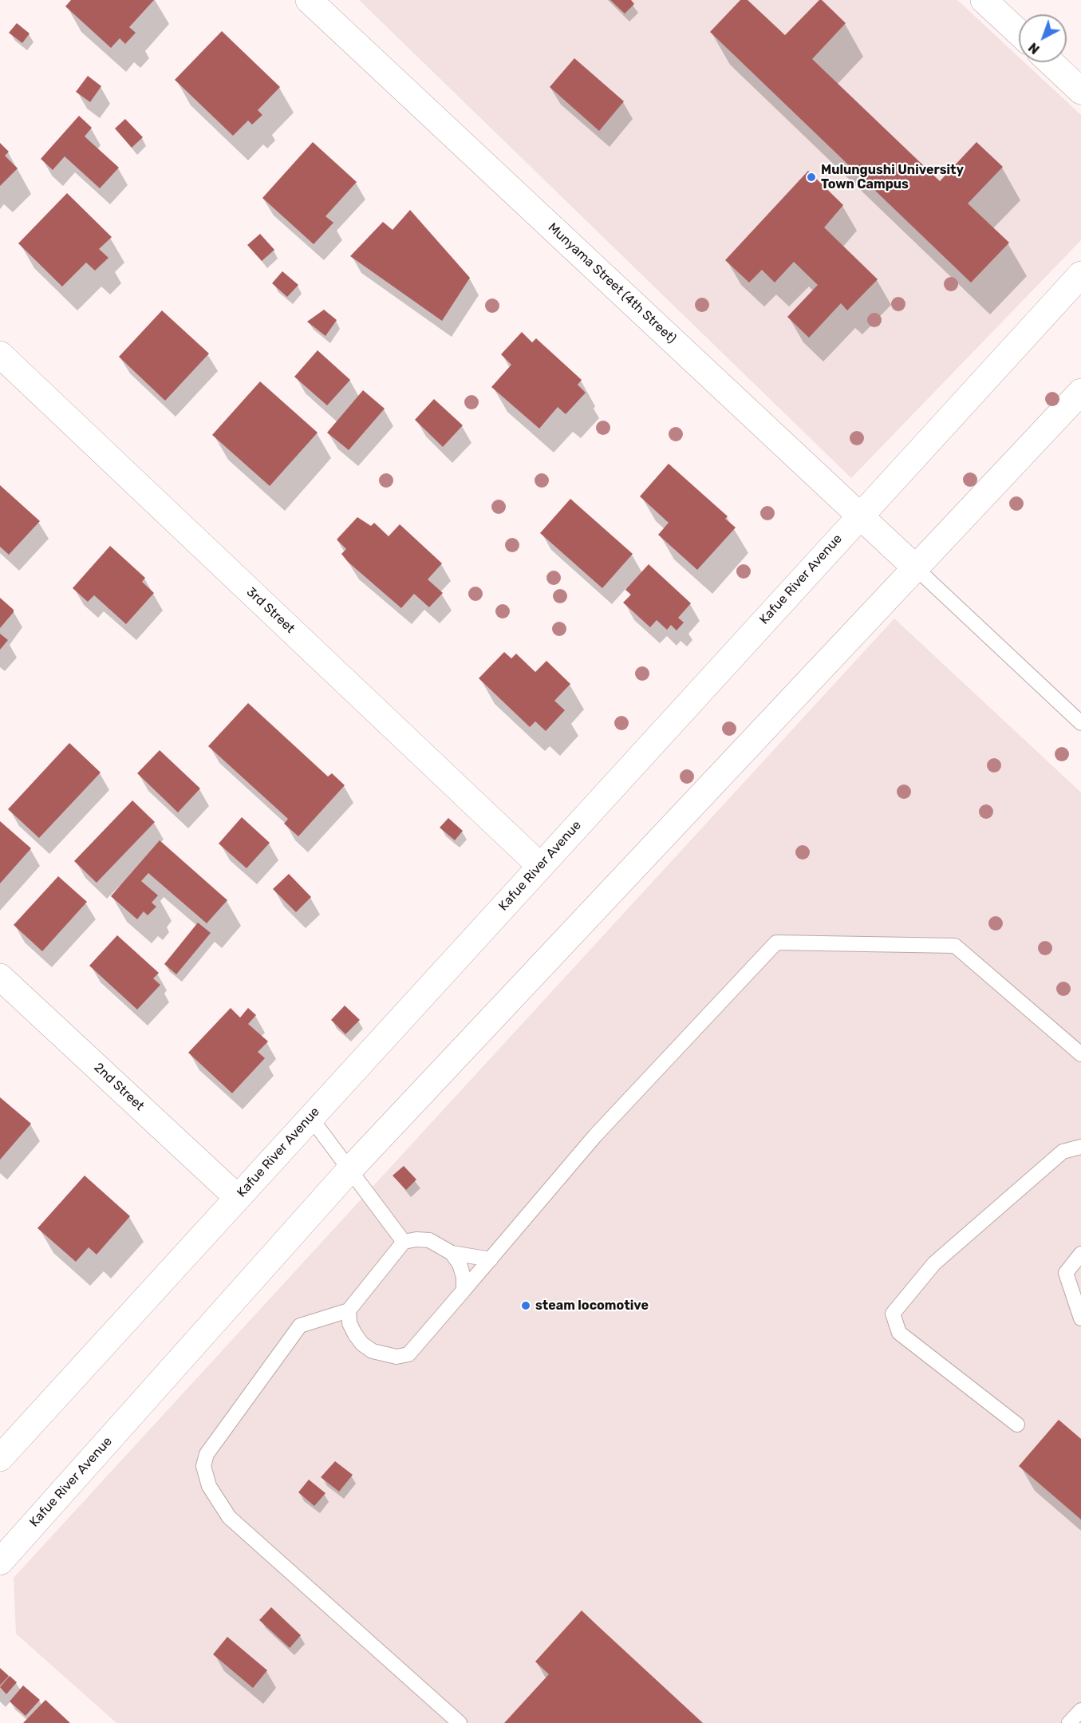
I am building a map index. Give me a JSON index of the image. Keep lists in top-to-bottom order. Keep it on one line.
{"streets":{"street":["Munyama Street (4th Street)","Kafue River Avenue","3rd Street","2nd Street"]},"crossings":[["Munyama Street (4th Street)","Kafue River Avenue"],["Kafue River Avenue","3rd Street"],["Kafue River Avenue","2nd Street"]],"places":["Mulungushi University Town Campus","steam locomotive"],"north":"bottom left"}
